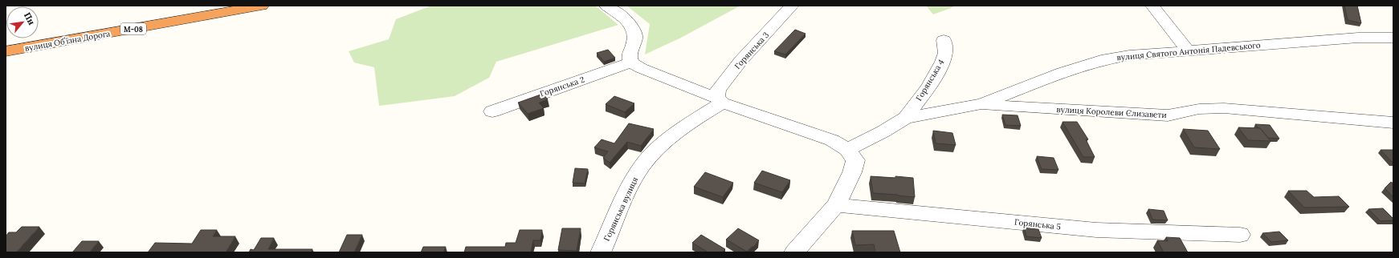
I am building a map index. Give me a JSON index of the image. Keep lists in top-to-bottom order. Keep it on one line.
{"streets":{"highway":["М-08","вулиця Обʼїзна Дорога"],"street":["Горянська 3","вулиця Святого Антонія Падевського","Горянська 4","Горянська 2","вулиця Королеви Єлизавети","Горянська вулиця","Горянська 5"]},"crossings":[["Горянська 3","Горянська вулиця"],["вулиця Святого Антонія Падевського","Горянська 4"],["вулиця Святого Антонія Падевського","вулиця Королеви Єлизавети"]],"north":"top right"}
